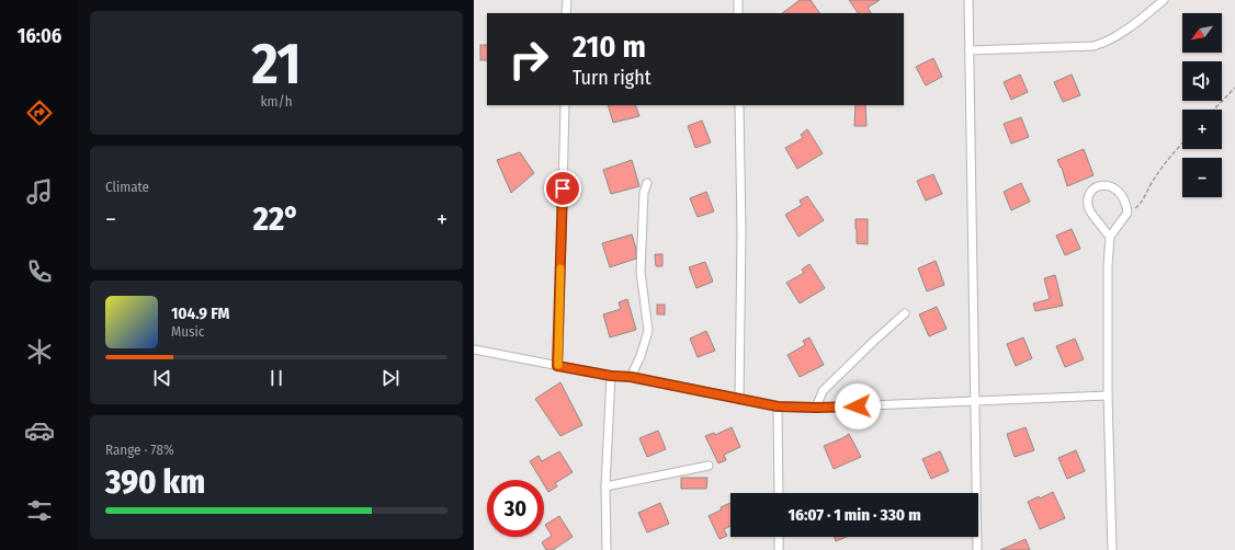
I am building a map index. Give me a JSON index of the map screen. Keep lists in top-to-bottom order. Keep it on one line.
{"north":"bottom left","page":{"tabs":"16:06","tile":[["21","km/h"],"Climate",["Range · 78%","390 km"]],"map_buttons":["+","−"],"turn":["210 m","Turn right"],"heat":["−","22°","+"],"song":["104.9 FM","Music"],"limit":"30","trip":"16:07 · 1 min · 330 m"}}
